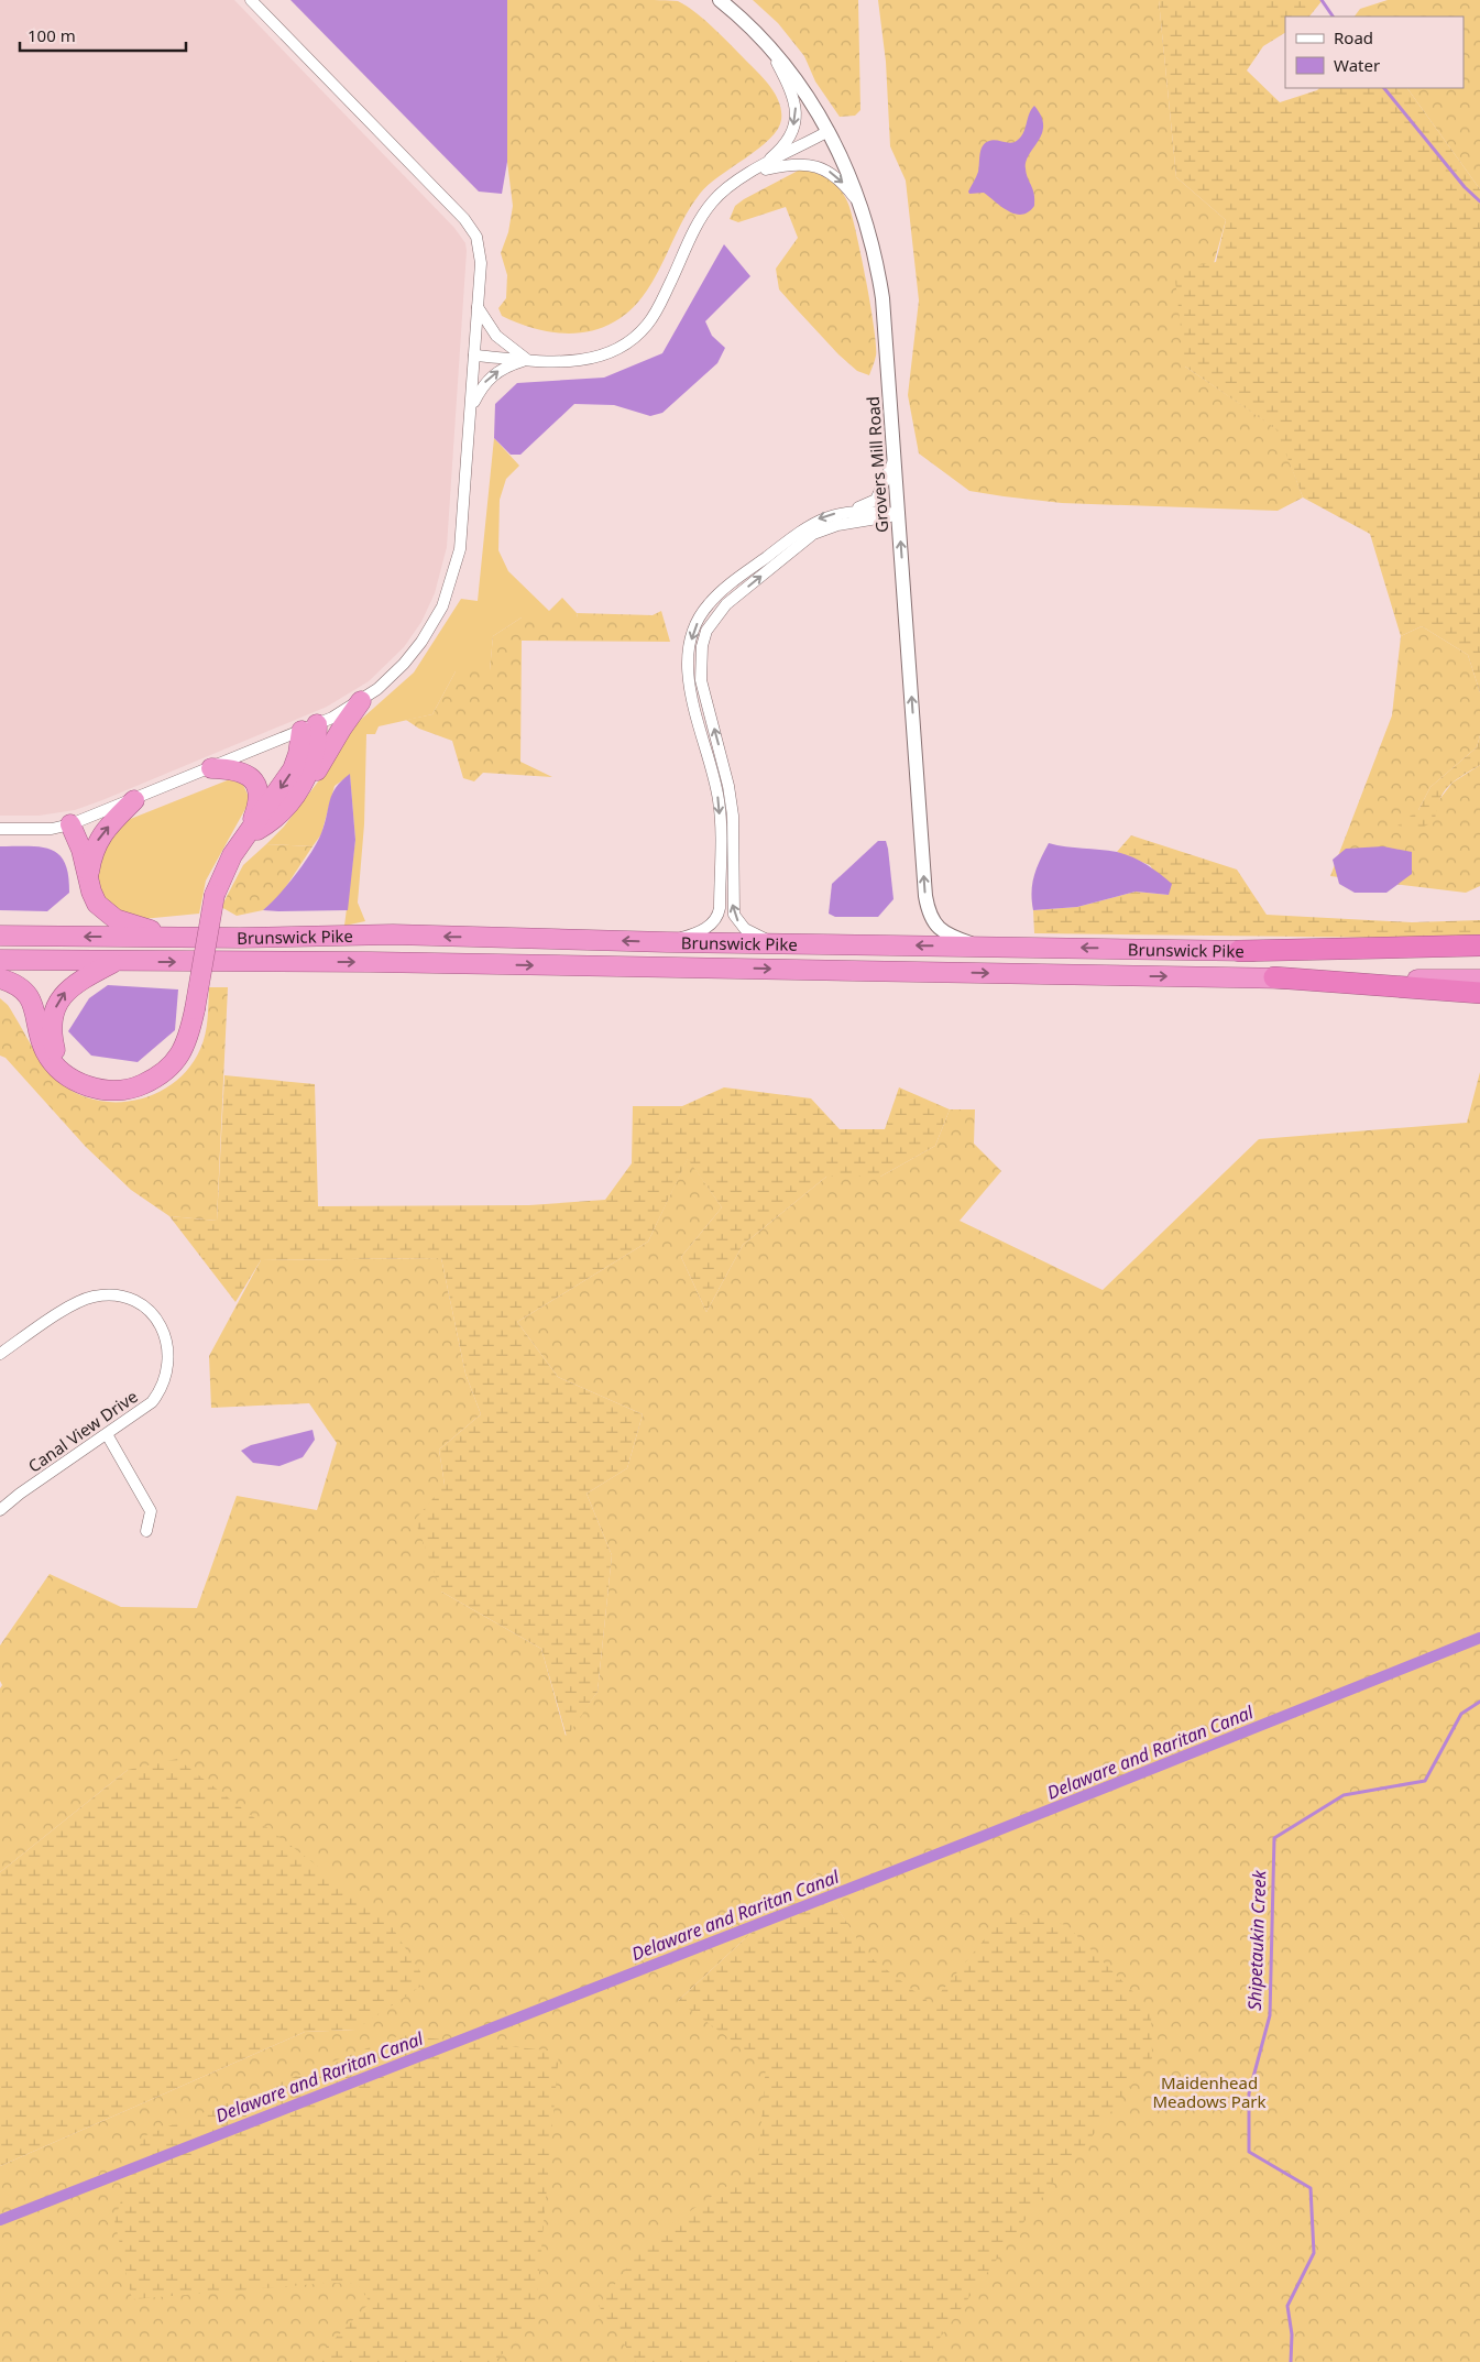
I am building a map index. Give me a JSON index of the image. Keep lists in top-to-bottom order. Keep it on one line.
{"streets":{"highway":["Brunswick Pike"],"street":["Grovers Mill Road","Canal View Drive"]},"crossings":[["Grovers Mill Road","Brunswick Pike"]],"one_way":["Grovers Mill Road"],"water":["Delaware and Raritan Canal","Shipetaukin Creek"],"parks":["Maidenhead Meadows Park"],"legend":["Road","Water"],"scale_bar":"100 m"}
